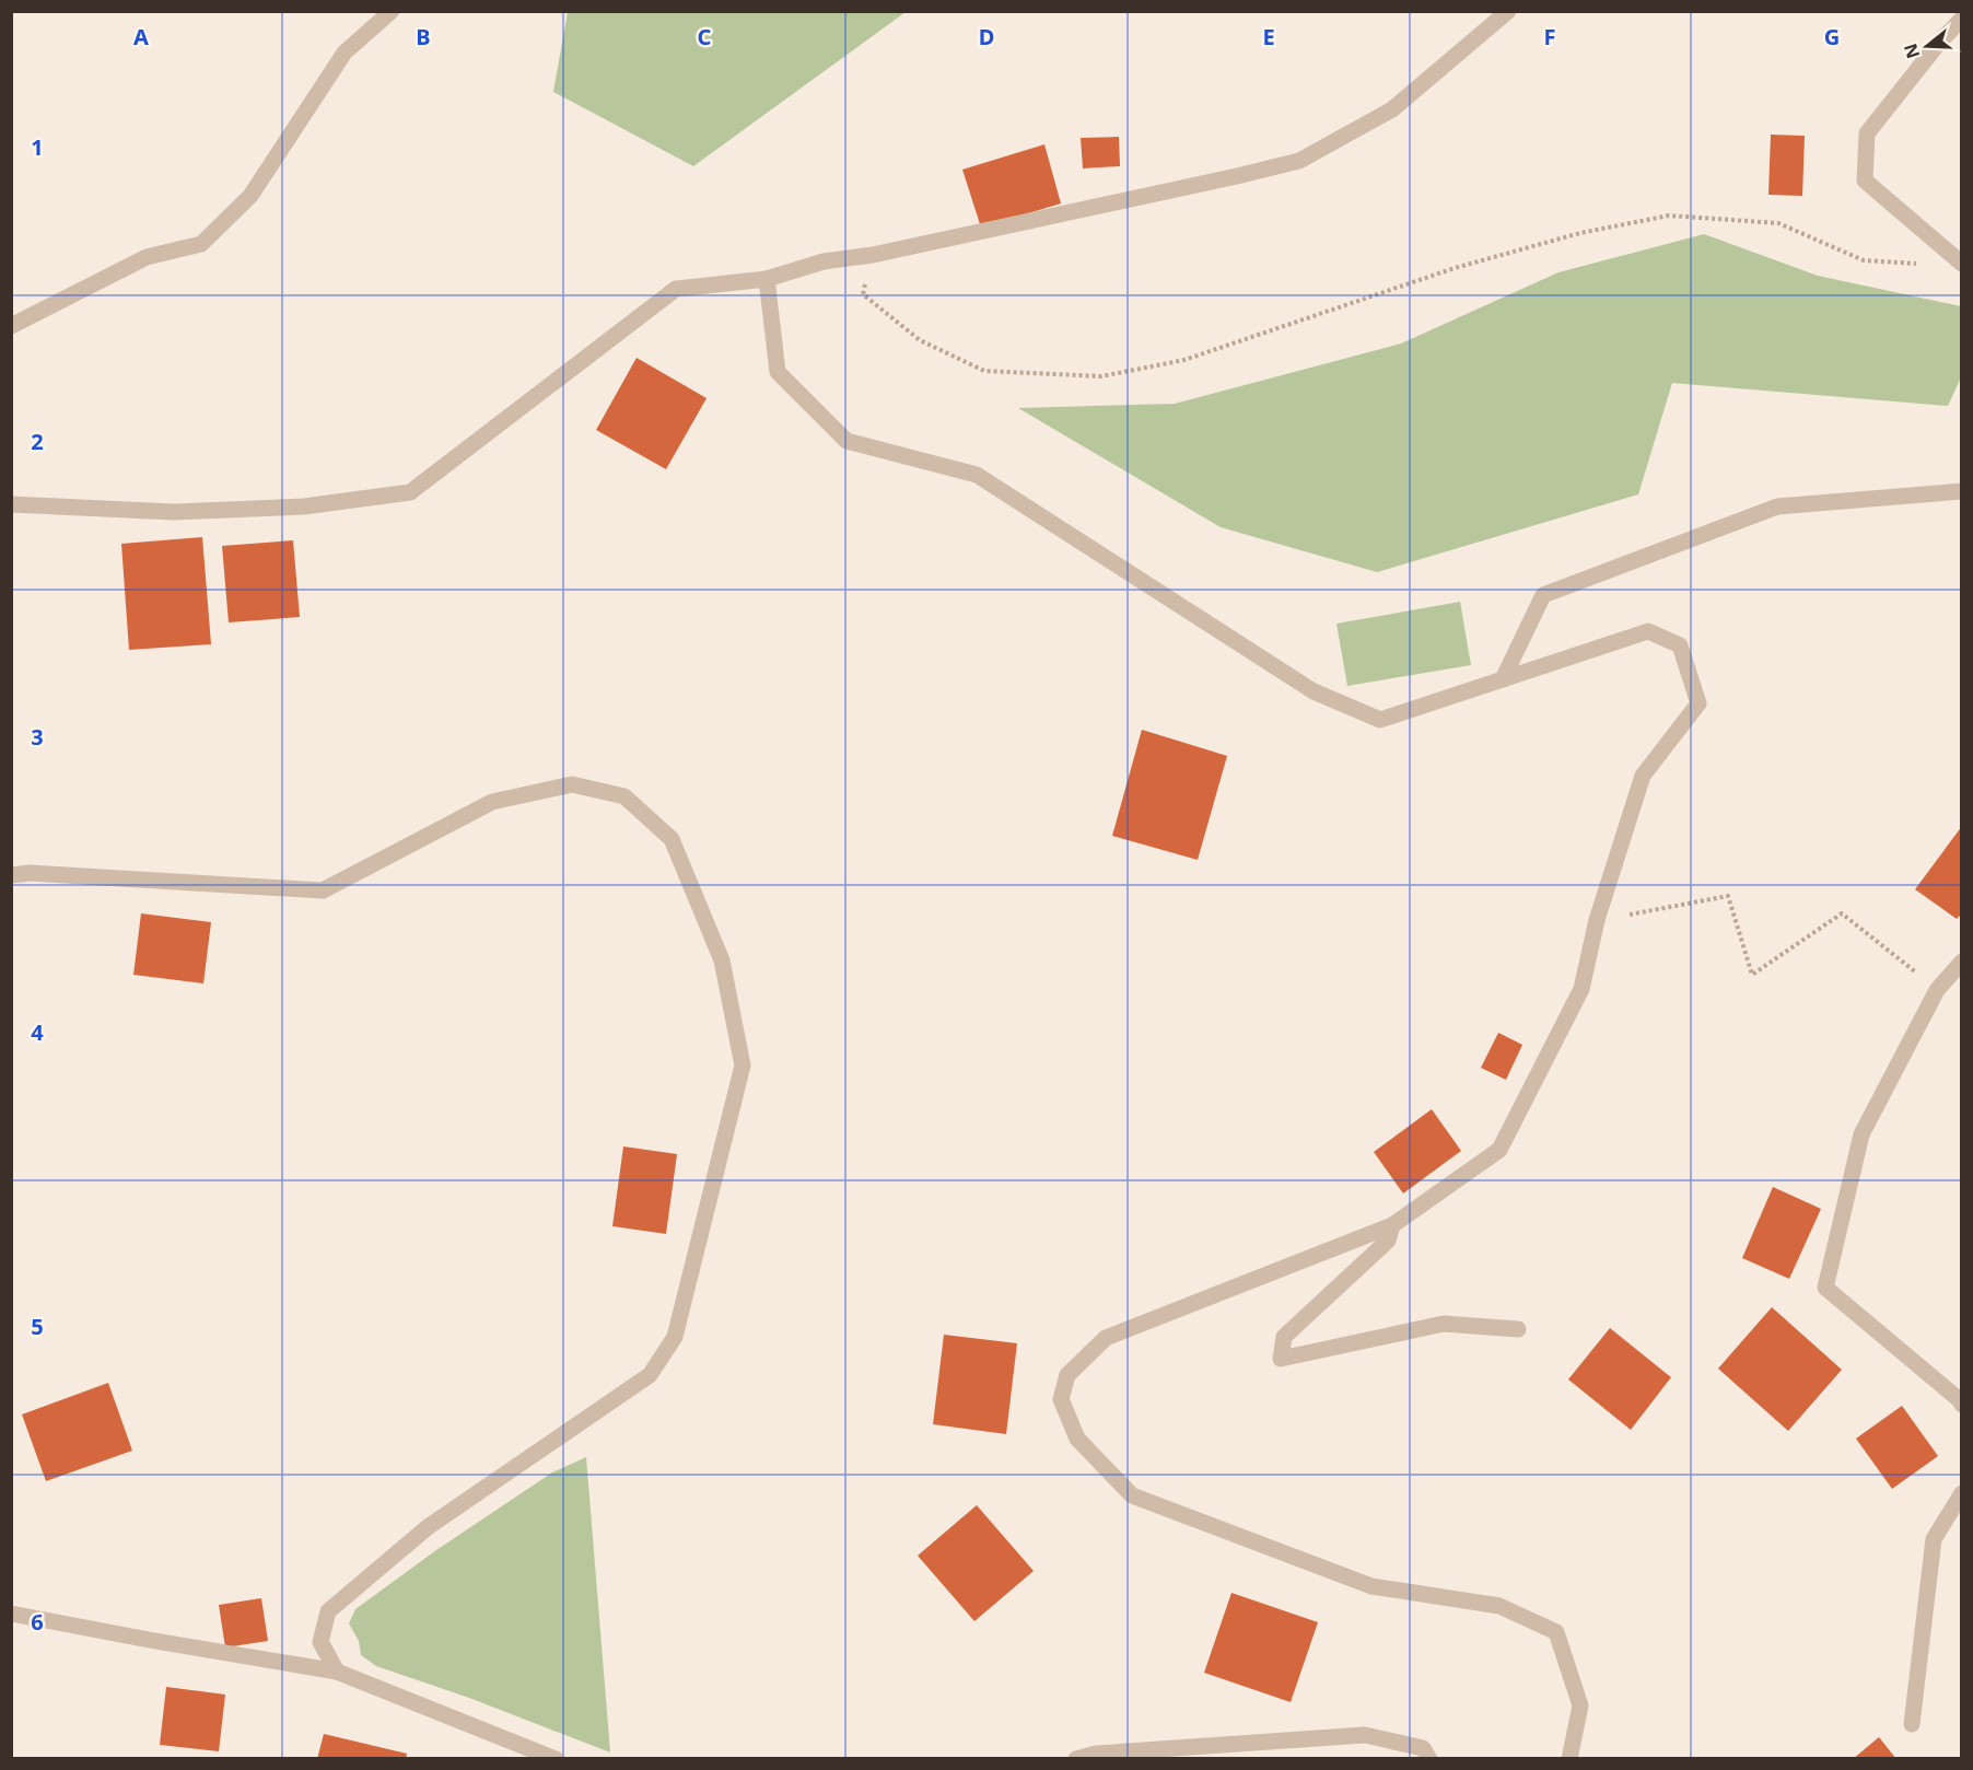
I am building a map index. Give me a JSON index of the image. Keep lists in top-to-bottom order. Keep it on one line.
{"north":"left","grid":{"columns":["A","B","C","D","E","F","G"],"rows":["1","2","3","4","5","6"]}}
